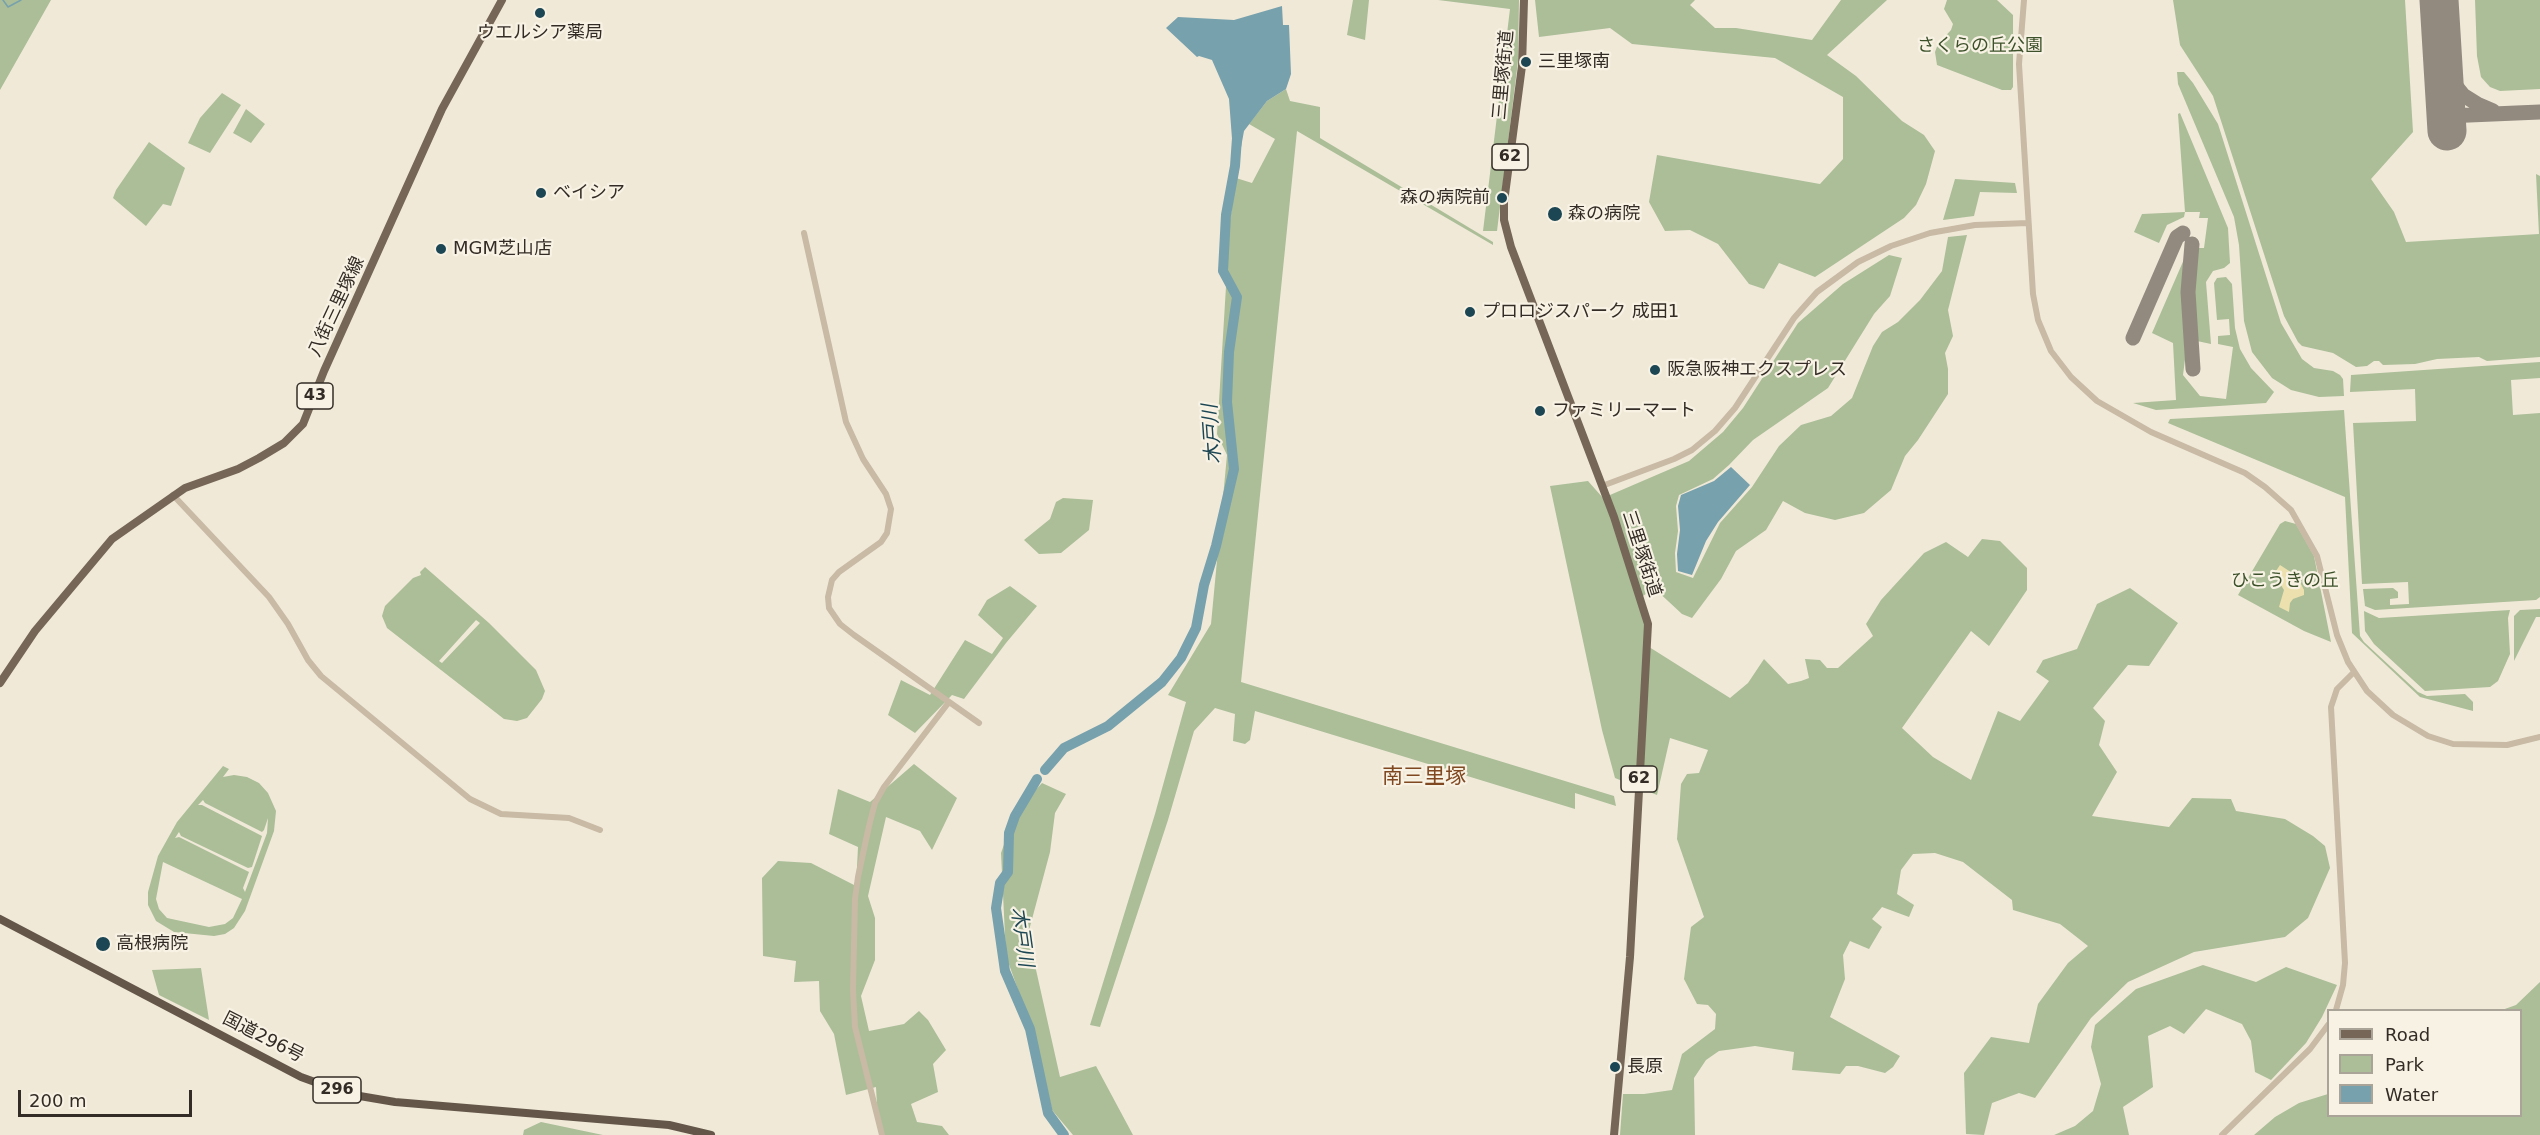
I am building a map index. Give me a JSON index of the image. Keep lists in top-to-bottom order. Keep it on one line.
{"streets":{"highway":["国道296号","296"],"main road":["三里塚街道","62","八街三里塚線","43"]},"districts":["南三里塚"],"water":["木戸川"],"parks":["さくらの丘公園","ひこうきの丘"],"places":["ウエルシア薬局","三里塚南","ベイシア","森の病院前","森の病院","MGM芝山店","プロロジスパーク 成田1","阪急阪神エクスプレス","ファミリーマート","高根病院","長原"],"legend":["Road","Park","Water"],"scale_bar":"200 m"}
